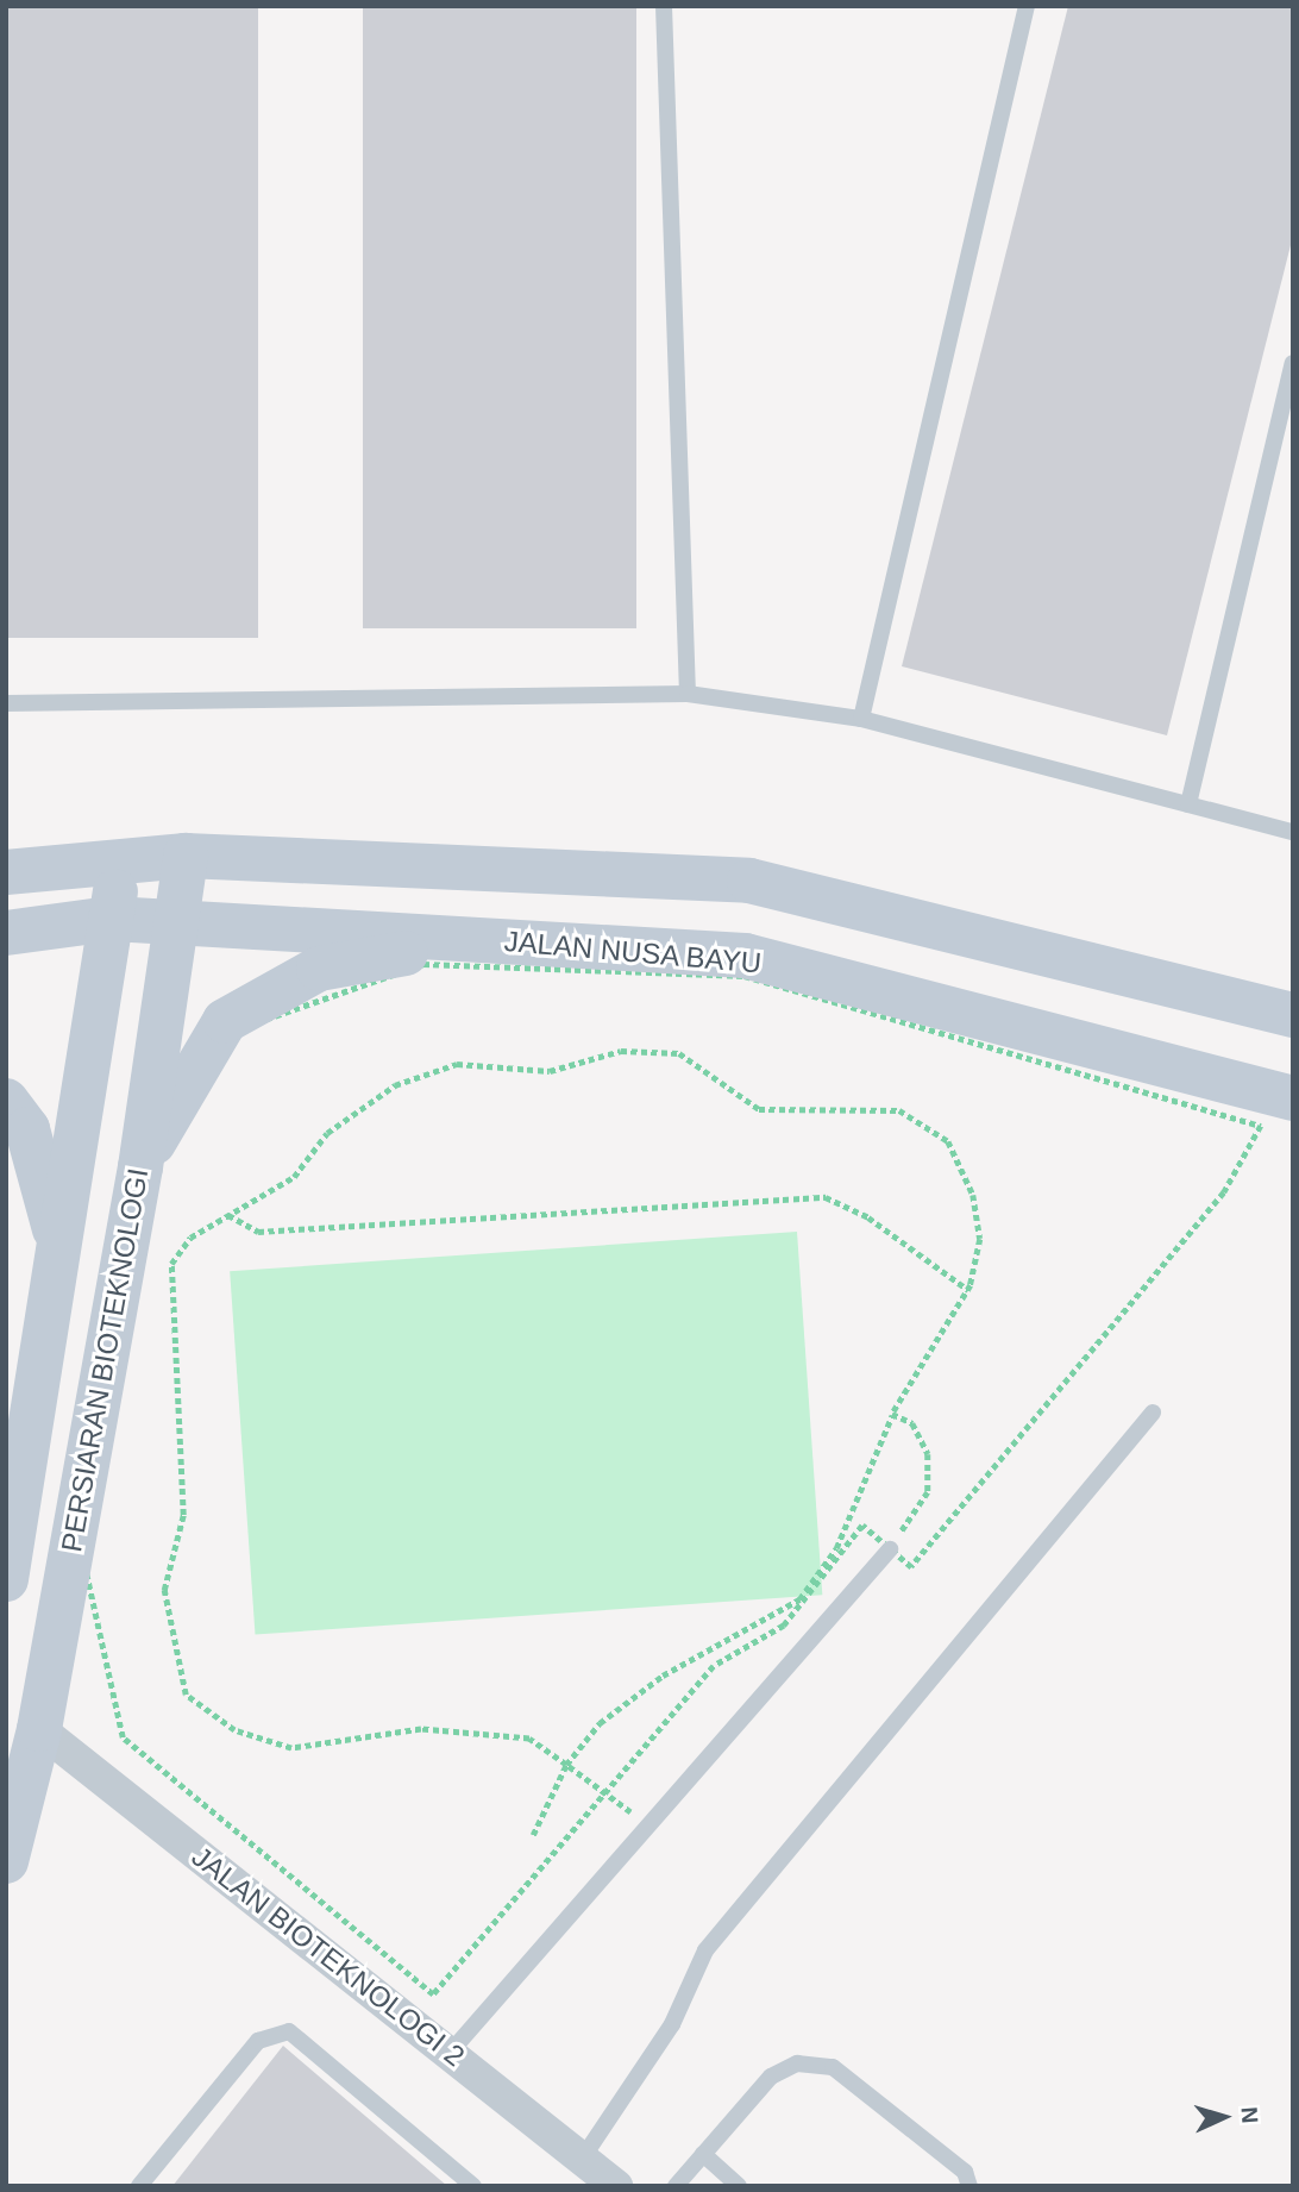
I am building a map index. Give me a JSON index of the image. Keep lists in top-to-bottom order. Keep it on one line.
{"streets":{"main road":["JALAN NUSA BAYU","PERSIARAN BIOTEKNOLOGI"],"street":["JALAN BIOTEKNOLOGI 2"]},"crossings":[["JALAN NUSA BAYU","PERSIARAN BIOTEKNOLOGI"],["PERSIARAN BIOTEKNOLOGI","JALAN BIOTEKNOLOGI 2"]],"north":"right"}
